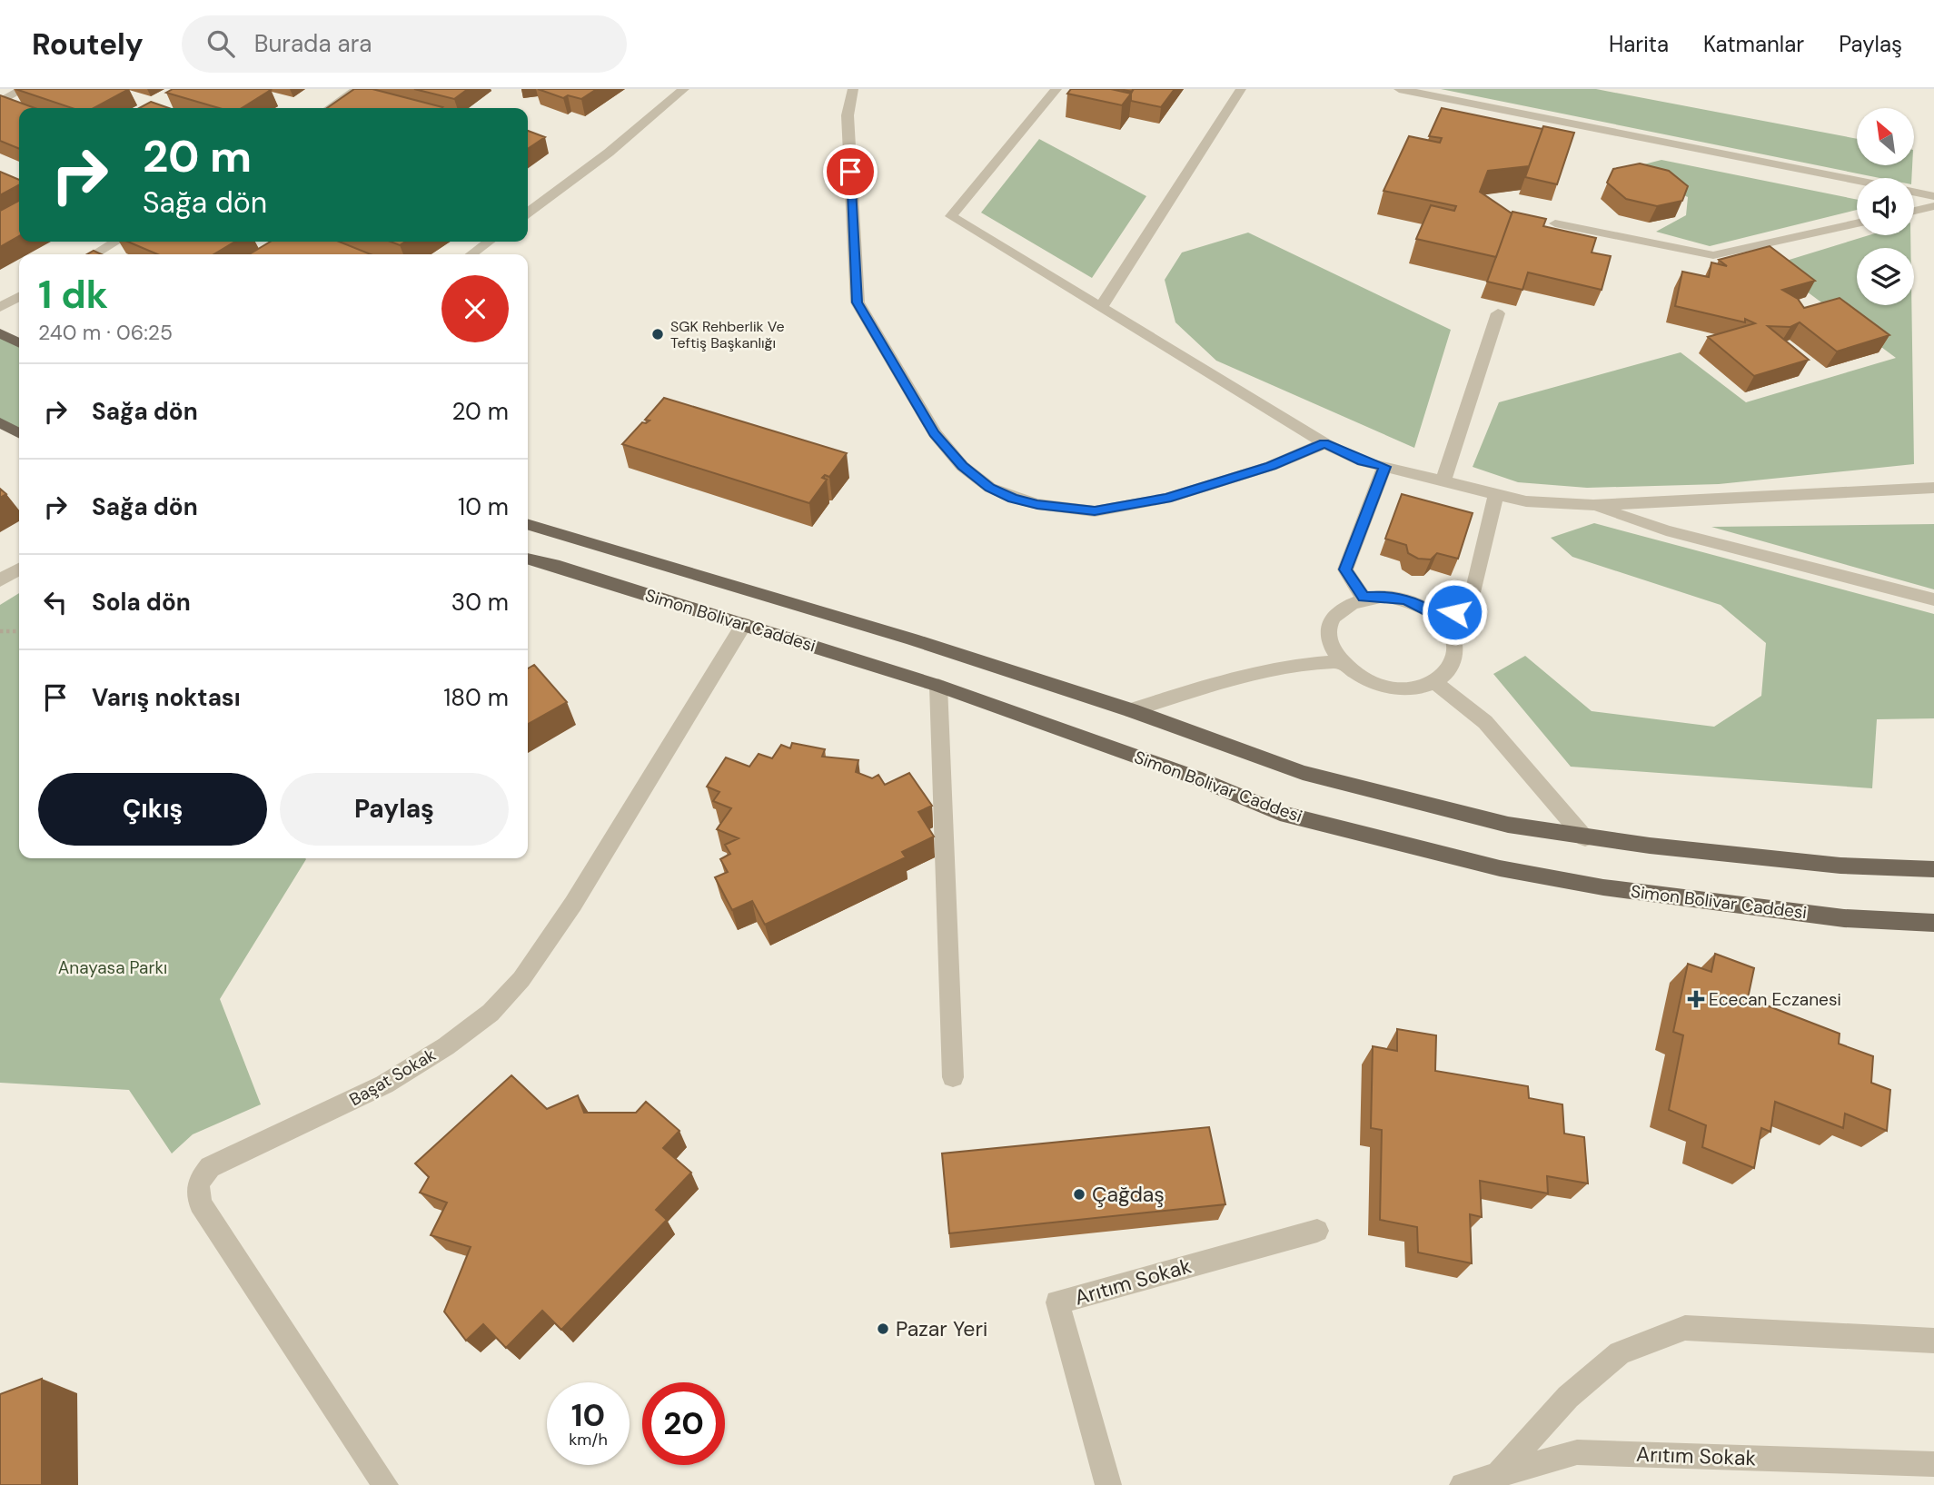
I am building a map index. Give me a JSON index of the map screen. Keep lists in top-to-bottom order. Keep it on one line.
{"streets":{"main road":["Simon Bolivar Caddesi"],"street":["Başat Sokak","Arıtım Sokak"]},"crossings":[["Simon Bolivar Caddesi","Başat Sokak"]],"parks":["Anayasa Parkı"],"places":{"other":["SGK Rehberlik Ve Teftiş Başkanlığı","Çağdaş","Pazar Yeri"],"health":["Ececan Eczanesi"]},"north":"top left","page":{"header":"Routely","search":"Burada ara","nav":["Harita","Katmanlar","Paylaş"],"turn":["20 m","Sağa dön"],"heading":["1 dk","240 m · 06:25"],"list":[{"name":"Sağa dön","value":"20 m"},{"name":"Sağa dön","value":"10 m"},{"name":"Sola dön","value":"30 m"},{"name":"Varış noktası","value":"180 m"}],"buttons":["Çıkış","Paylaş"],"speed":"10 km/h","limit":"20"}}
